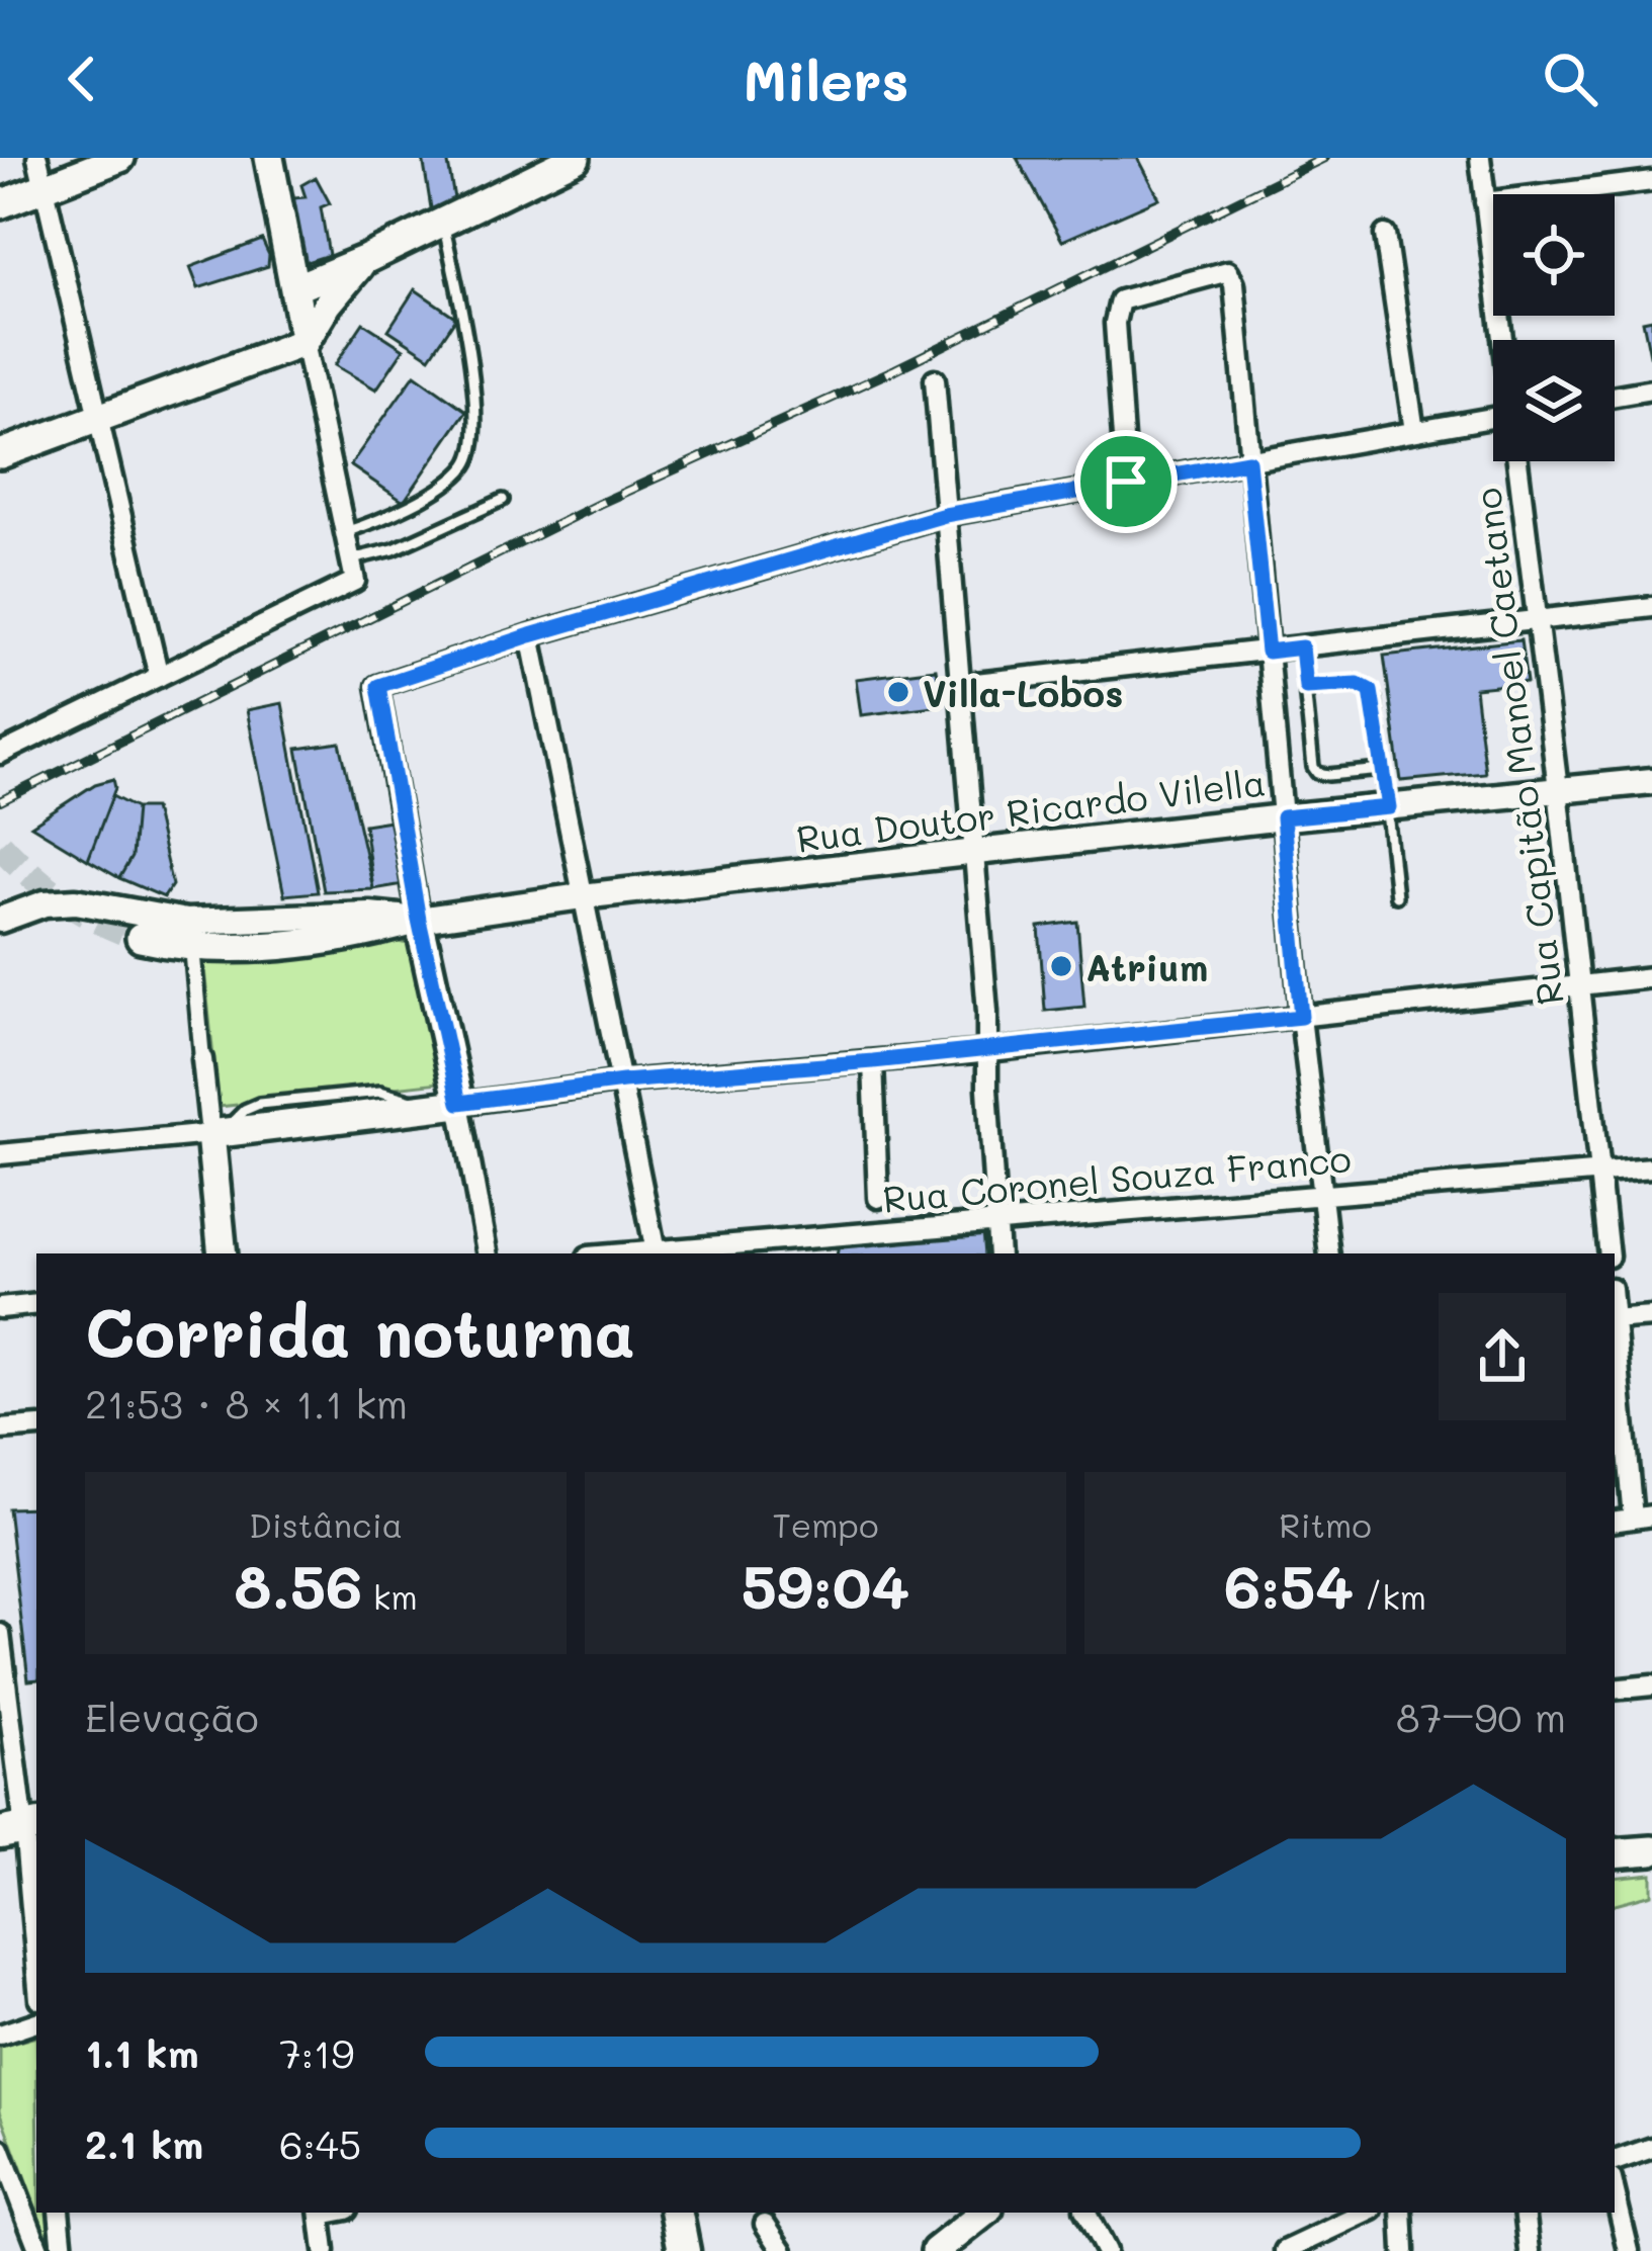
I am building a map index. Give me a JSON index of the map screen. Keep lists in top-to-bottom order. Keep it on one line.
{"streets":{"street":["Rua Capitão Manoel Caetano","Rua Doutor Ricardo Vilella","Rua Coronel Souza Franco"]},"crossings":[["Rua Capitão Manoel Caetano","Rua Doutor Ricardo Vilella"],["Rua Capitão Manoel Caetano","Rua Coronel Souza Franco"]],"places":["Villa-Lobos","Atrium"],"page":{"header":"Milers","heading":["Corrida noturna","21:53 · 8 × 1.1 km"],"stats":[["Distância","8.56 km"],["Tempo","59:04"],["Ritmo","6:54 /km"]],"chart":["Elevação","87–90 m"],"list":[{"name":"1.1 km","note":"7:19"},{"name":"2.1 km","note":"6:45"}]}}
